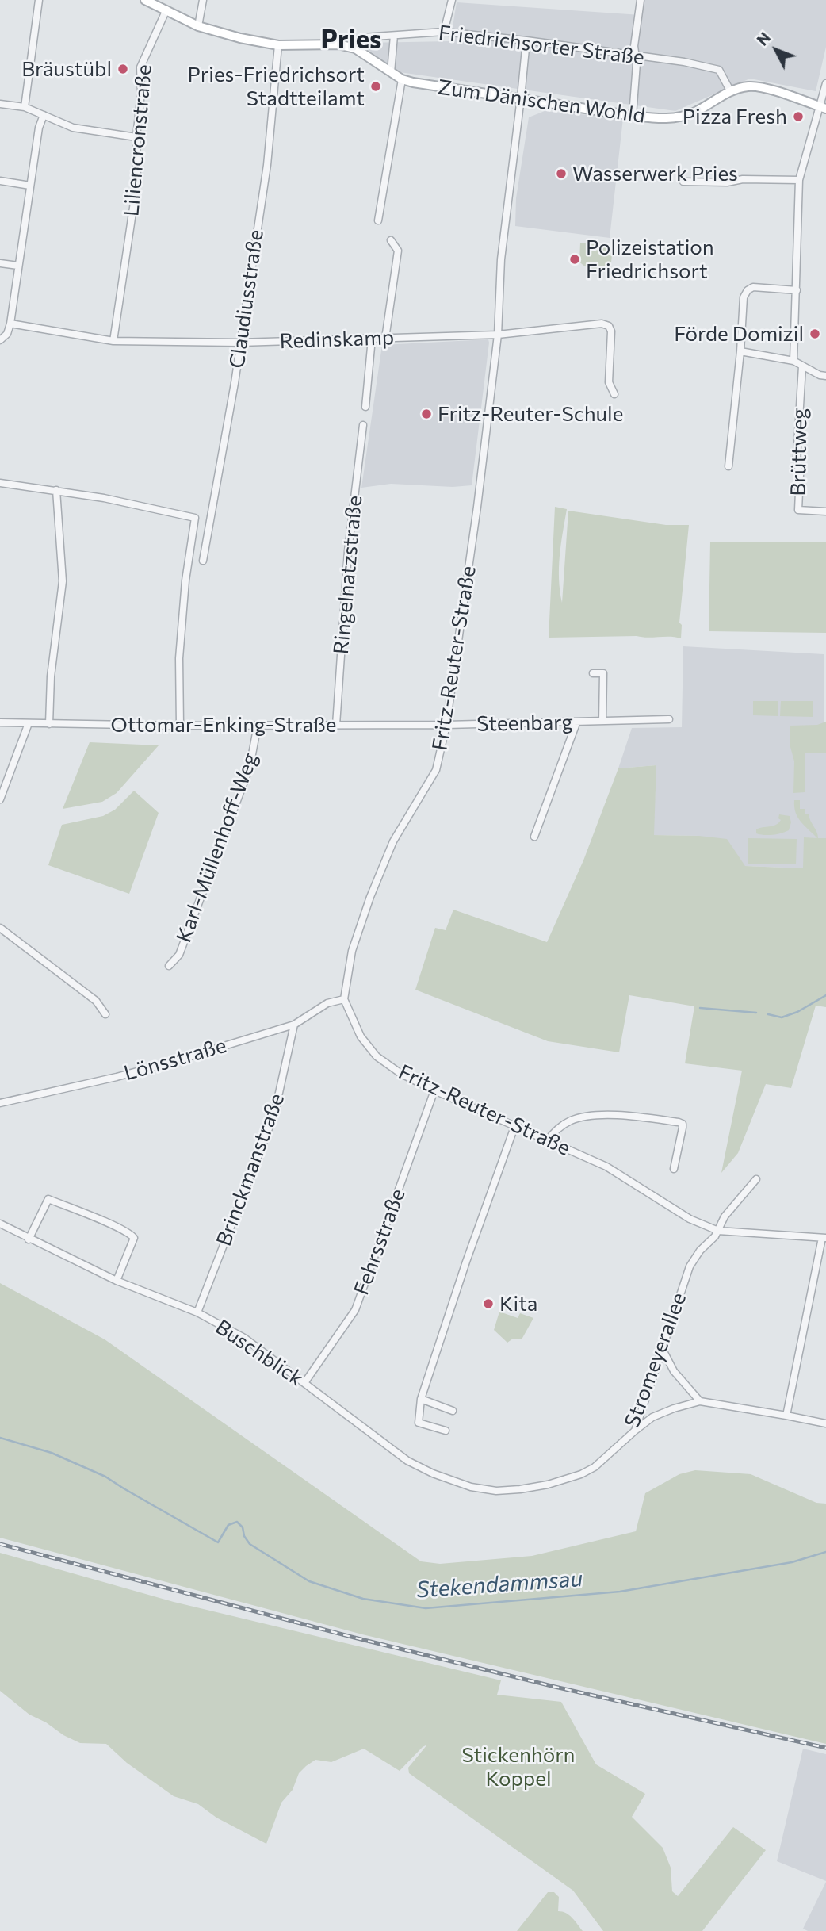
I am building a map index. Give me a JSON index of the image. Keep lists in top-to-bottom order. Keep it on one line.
{"streets":{"street":["Friedrichsorter Straße","Zum Dänischen Wohld","Liliencronstraße","Claudiusstraße","Redinskamp","Brüttweg","Ringelnatzstraße","Fritz-Reuter-Straße","Steenbarg","Ottomar-Enking-Straße","Karl-Müllenhoff-Weg","Lönsstraße","Brinckmanstraße","Fehrsstraße","Buschblick","Stromeyerallee"]},"crossings":[["Friedrichsorter Straße","Zum Dänischen Wohld"],["Friedrichsorter Straße","Fritz-Reuter-Straße"],["Zum Dänischen Wohld","Fritz-Reuter-Straße"],["Liliencronstraße","Redinskamp"],["Claudiusstraße","Redinskamp"],["Redinskamp","Fritz-Reuter-Straße"],["Ringelnatzstraße","Ottomar-Enking-Straße"],["Fritz-Reuter-Straße","Steenbarg"],["Fritz-Reuter-Straße","Ottomar-Enking-Straße"],["Fritz-Reuter-Straße","Lönsstraße"],["Fritz-Reuter-Straße","Fehrsstraße"],["Fritz-Reuter-Straße","Stromeyerallee"],["Steenbarg","Ottomar-Enking-Straße"],["Ottomar-Enking-Straße","Karl-Müllenhoff-Weg"],["Lönsstraße","Brinckmanstraße"],["Brinckmanstraße","Buschblick"],["Fehrsstraße","Buschblick"],["Buschblick","Stromeyerallee"]],"districts":["Pries"],"water":["Stekendammsau"],"parks":["Stickenhörn Koppel"],"places":["Bräustübl","Pries-Friedrichsort Stadtteilamt","Pizza Fresh","Wasserwerk Pries","Polizeistation Friedrichsort","Förde Domizil","Fritz-Reuter-Schule","Kita"],"north":"top left"}
